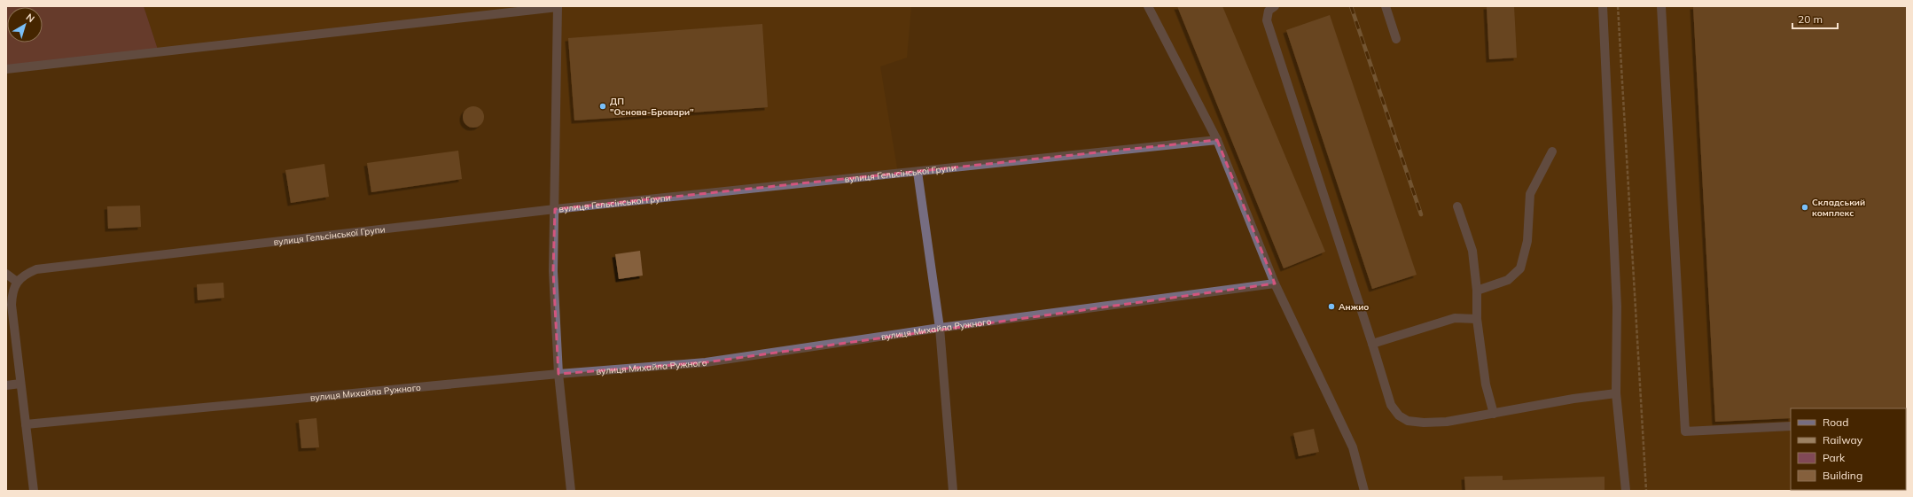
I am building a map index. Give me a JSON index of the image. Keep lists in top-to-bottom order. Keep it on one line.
{"streets":{"street":["вулиця Гельсінської Групи","вулиця Михайла Ружного"]},"places":["ДП \"Основа-Бровари\"","Складський комплекс","Анжио"],"legend":["Road","Railway","Park","Building"],"scale_bar":"20 m","north":"top right"}
